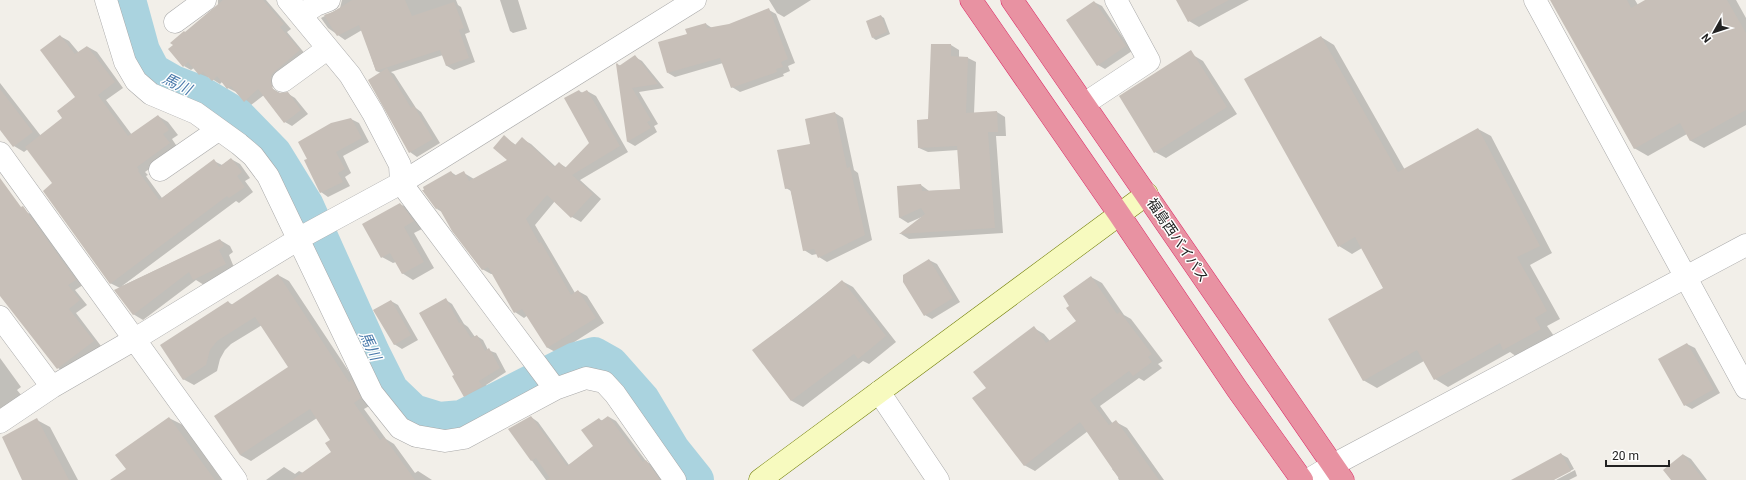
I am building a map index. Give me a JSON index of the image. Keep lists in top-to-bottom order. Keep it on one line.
{"streets":{"highway":["福島西バイパス"]},"water":["馬川"],"scale_bar":"20 m","north":"bottom left"}
